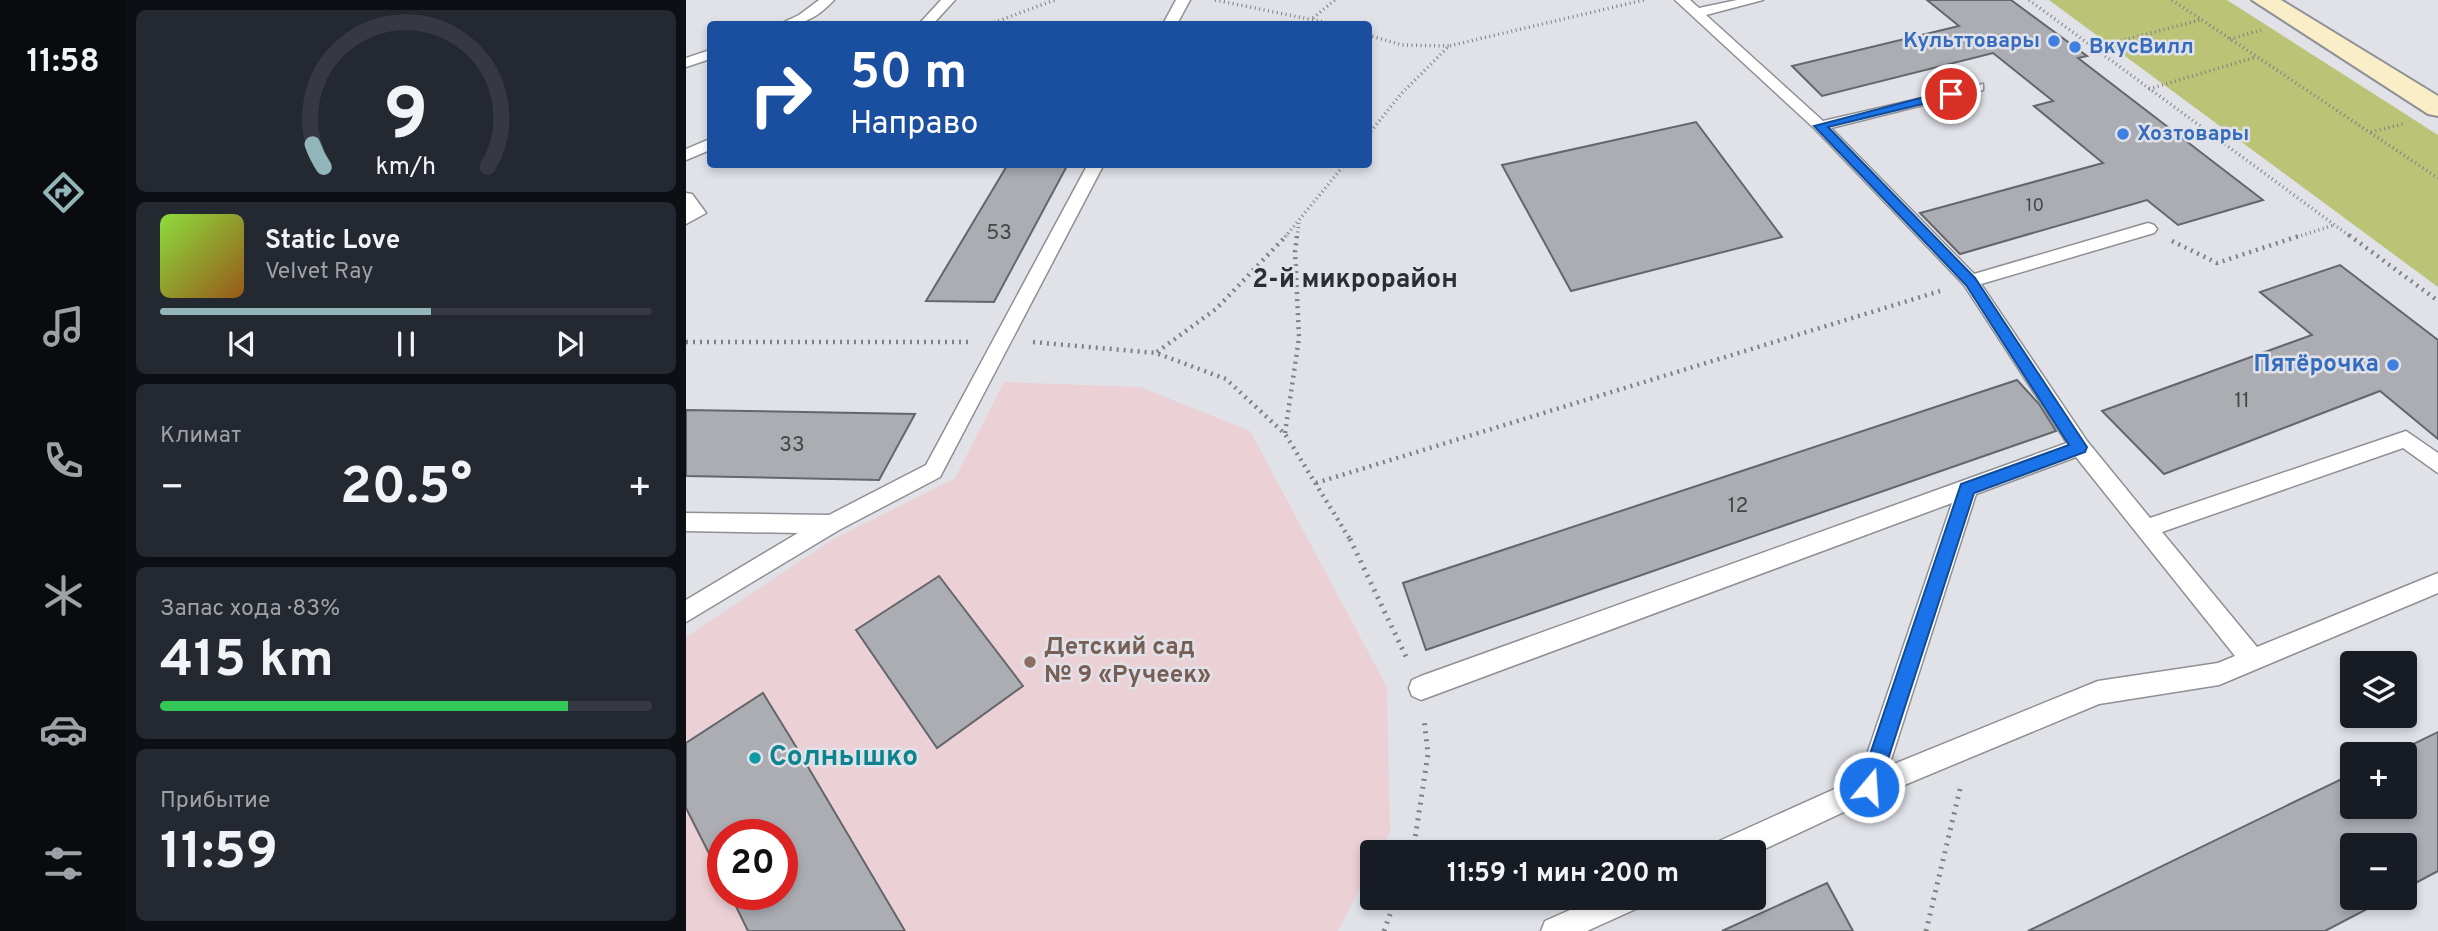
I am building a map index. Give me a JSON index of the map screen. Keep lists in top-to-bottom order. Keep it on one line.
{"districts":["2-й микрорайон"],"places":["Культтовары","ВкусВилл","Хозтовары","Пятёрочка","Детский сад № 9 «Ручеек»","Солнышко"],"house_numbers":["10","53","11","33","12"],"page":{"tabs":"11:58","turn":["50 m","Направо"],"song":["Static Love","Velvet Ray"],"tile":["Климат",["Запас хода · 83%","415 km"],["Прибытие","11:59"]],"heat":["−","20.5°","+"],"map_buttons":["+","−"],"limit":"20","trip":"11:59 · 1 мин · 200 m","gauge":["9","km/h"]}}
